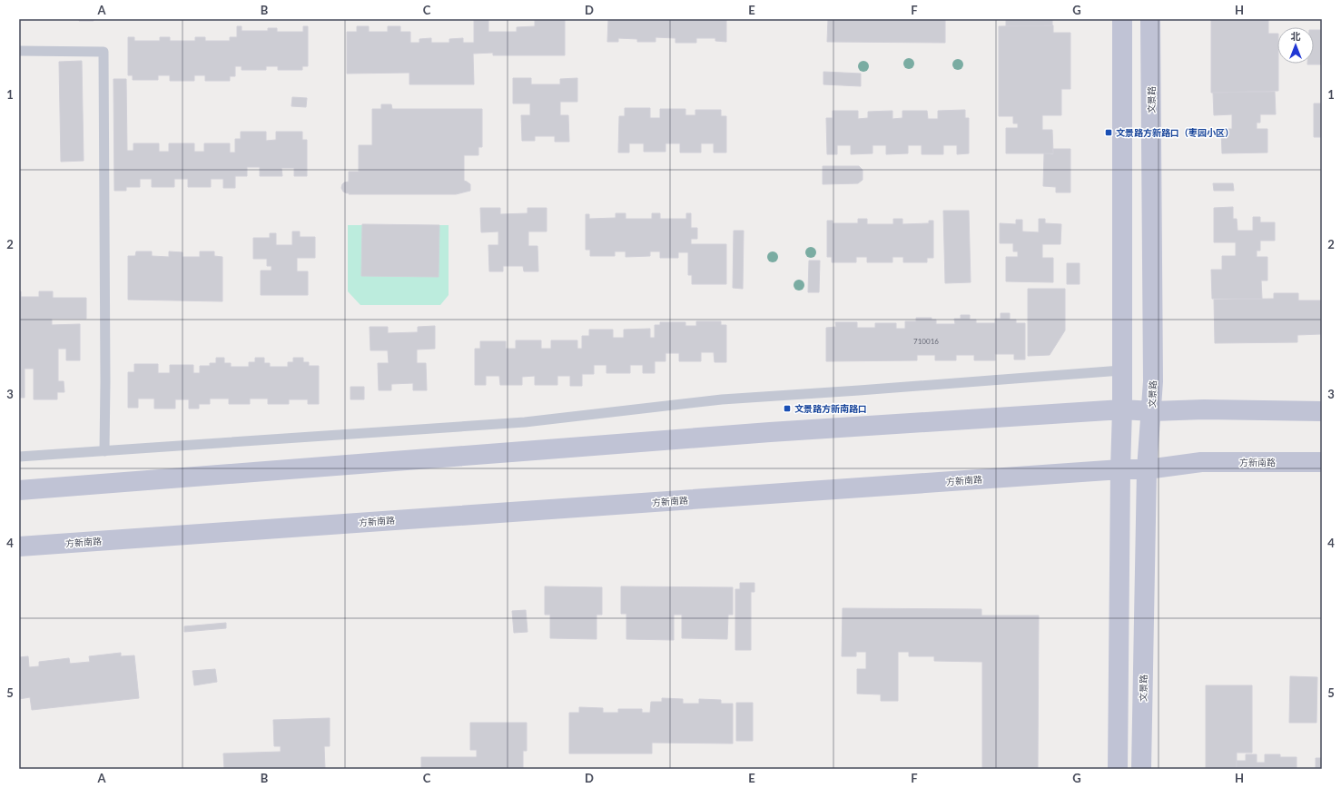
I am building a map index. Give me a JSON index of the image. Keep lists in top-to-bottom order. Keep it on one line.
{"streets":{"main road":["文景路","方新南路"]},"crossings":[["文景路","方新南路"]],"places":{"transit":["文景路方新路口（枣园小区）","文景路方新南路口"]},"house_numbers":["710016"],"north":"top","grid":{"columns":["A","B","C","D","E","F","G","H"],"rows":["1","2","3","4","5"]}}
